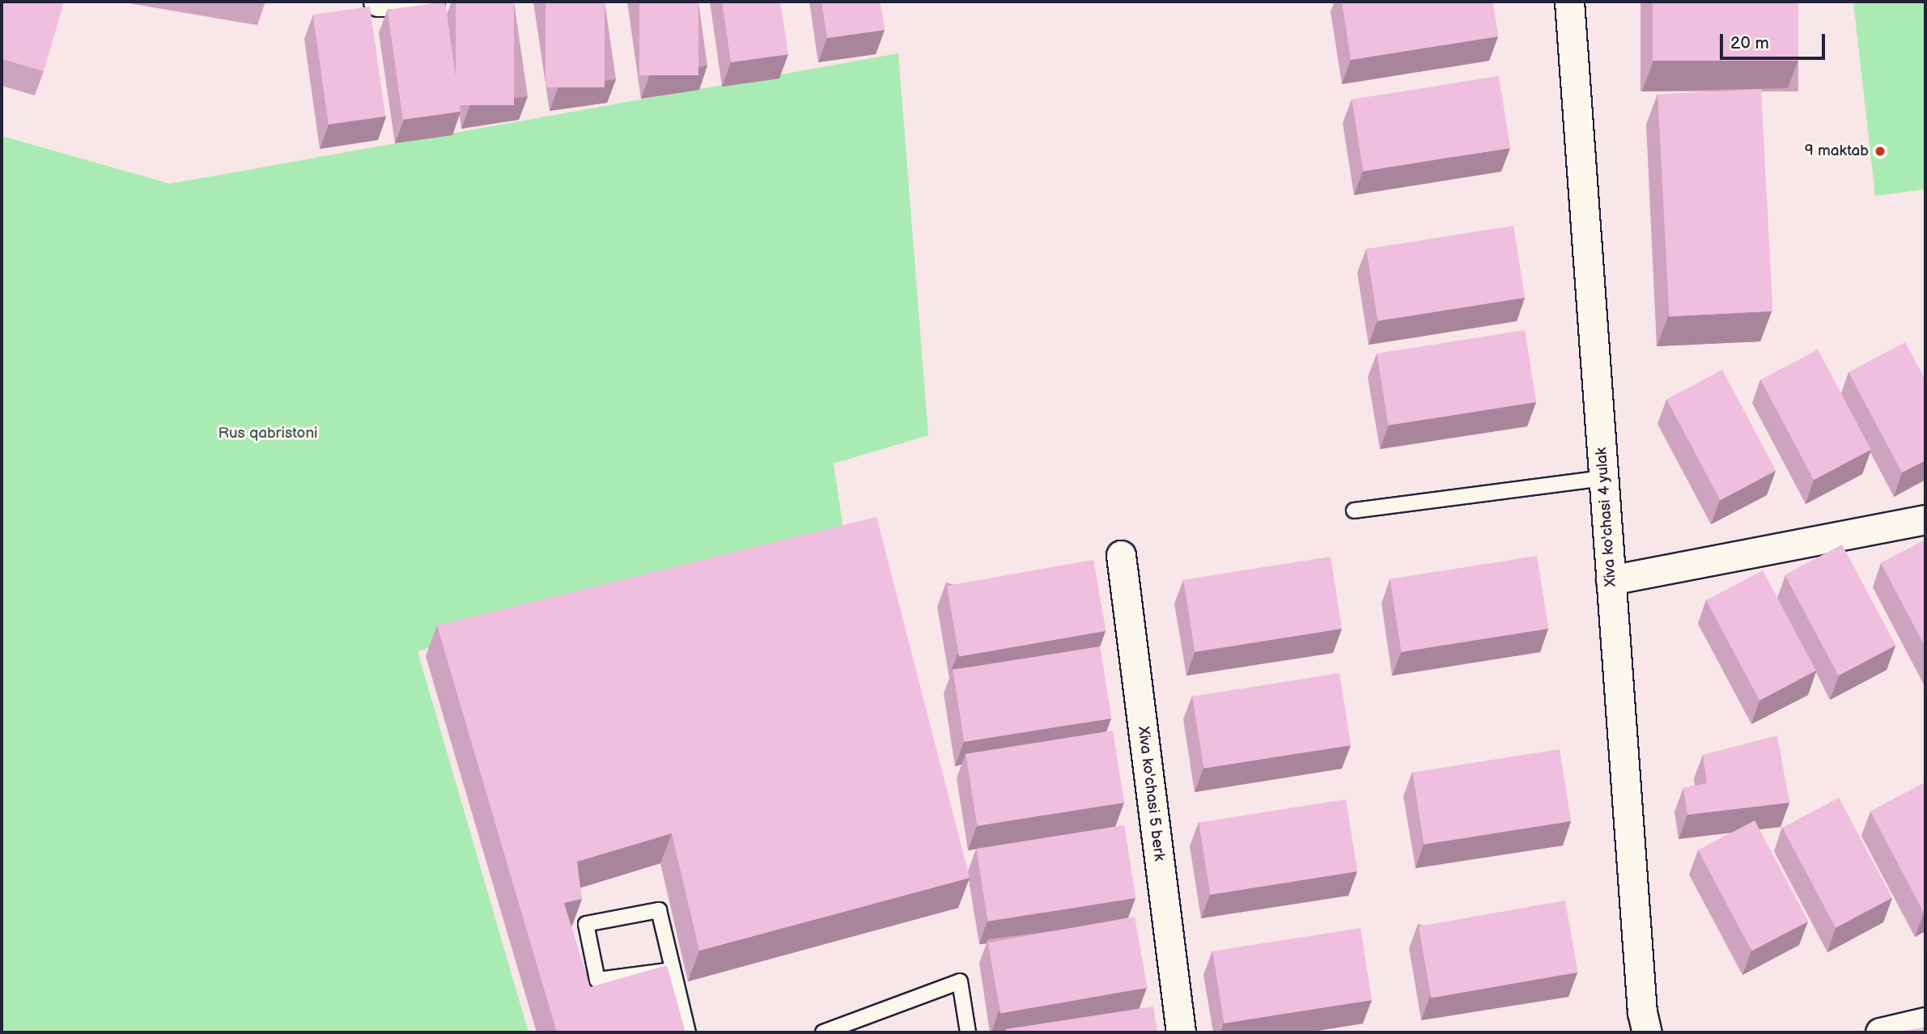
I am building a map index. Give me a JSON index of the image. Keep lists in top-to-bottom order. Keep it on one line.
{"streets":{"street":["Xiva ko'chasi 4 yulak","Xiva ko'chasi 5 berk"]},"parks":["Rus qabristoni"],"places":["9 maktab"],"scale_bar":"20 m"}
